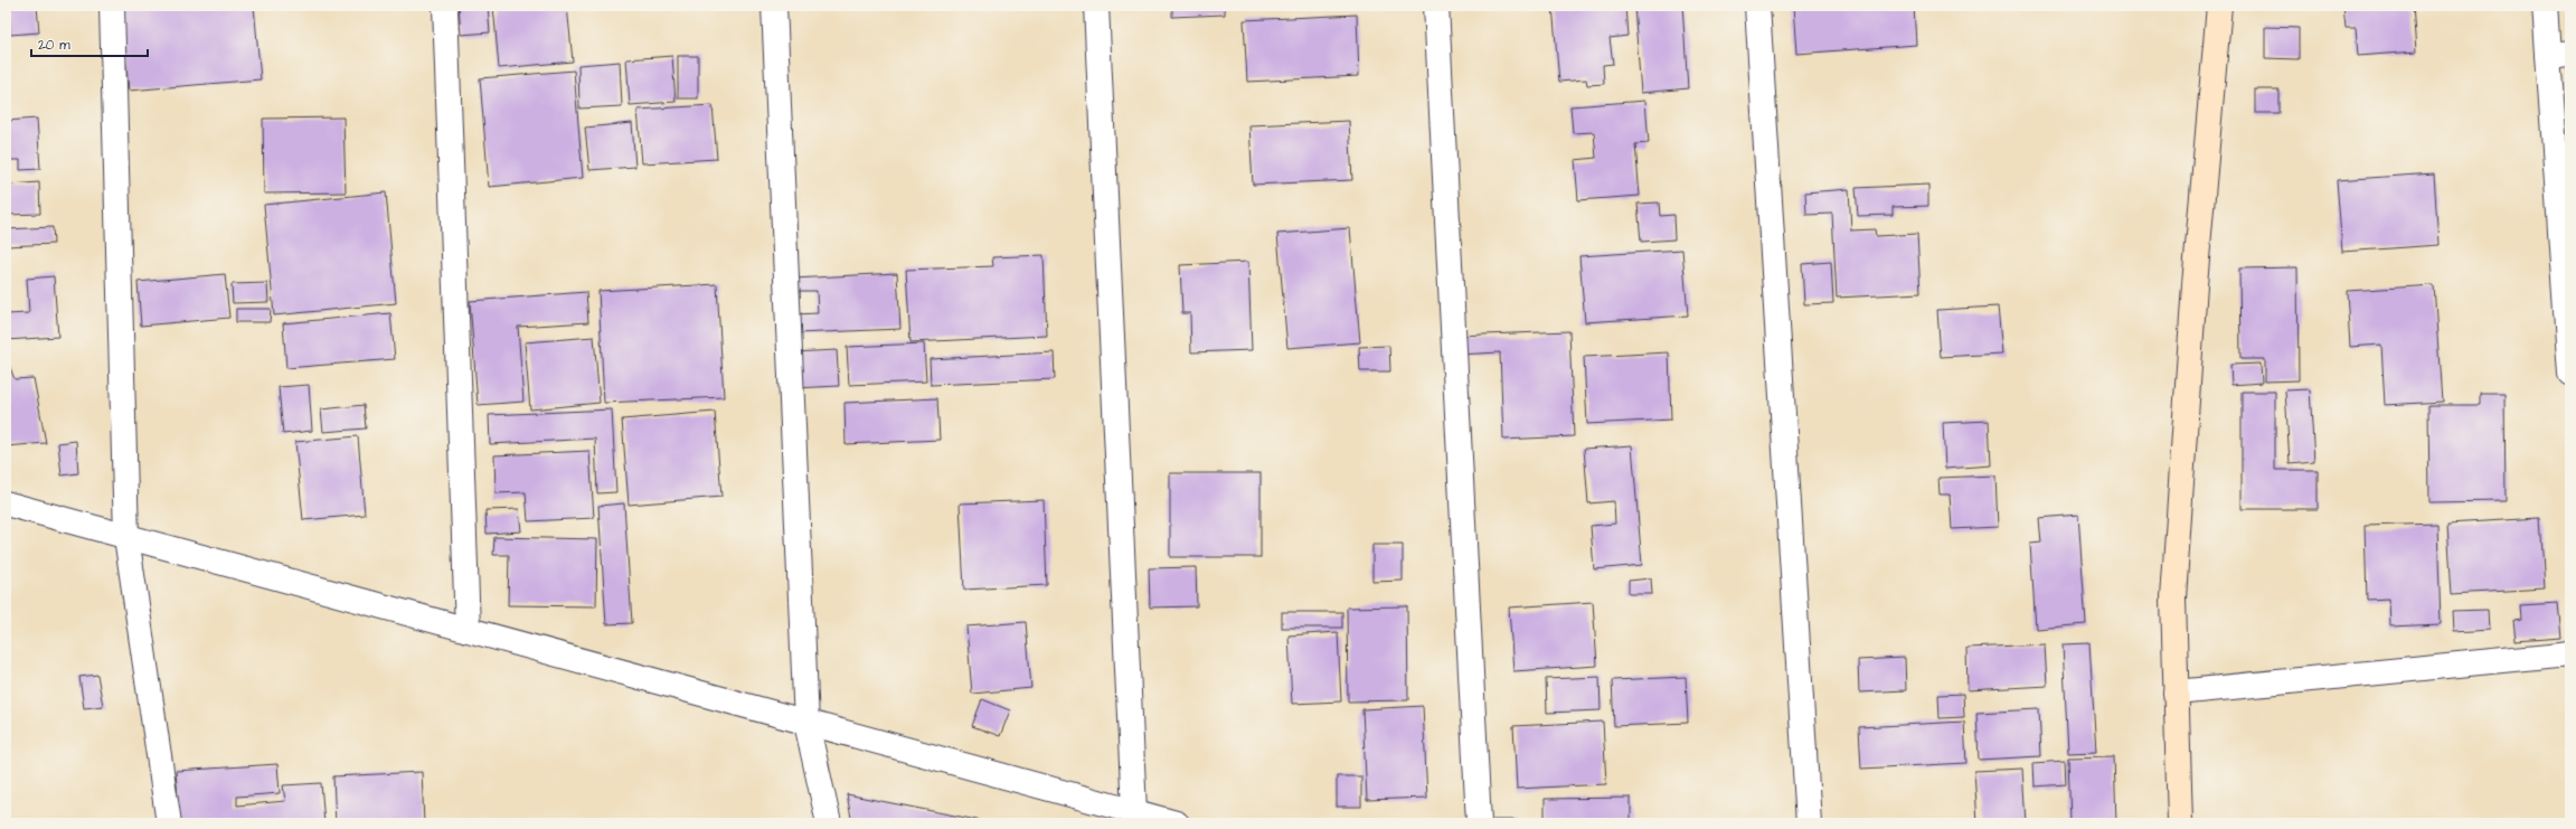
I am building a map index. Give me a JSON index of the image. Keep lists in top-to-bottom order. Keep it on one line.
{"scale_bar":"20 m"}
